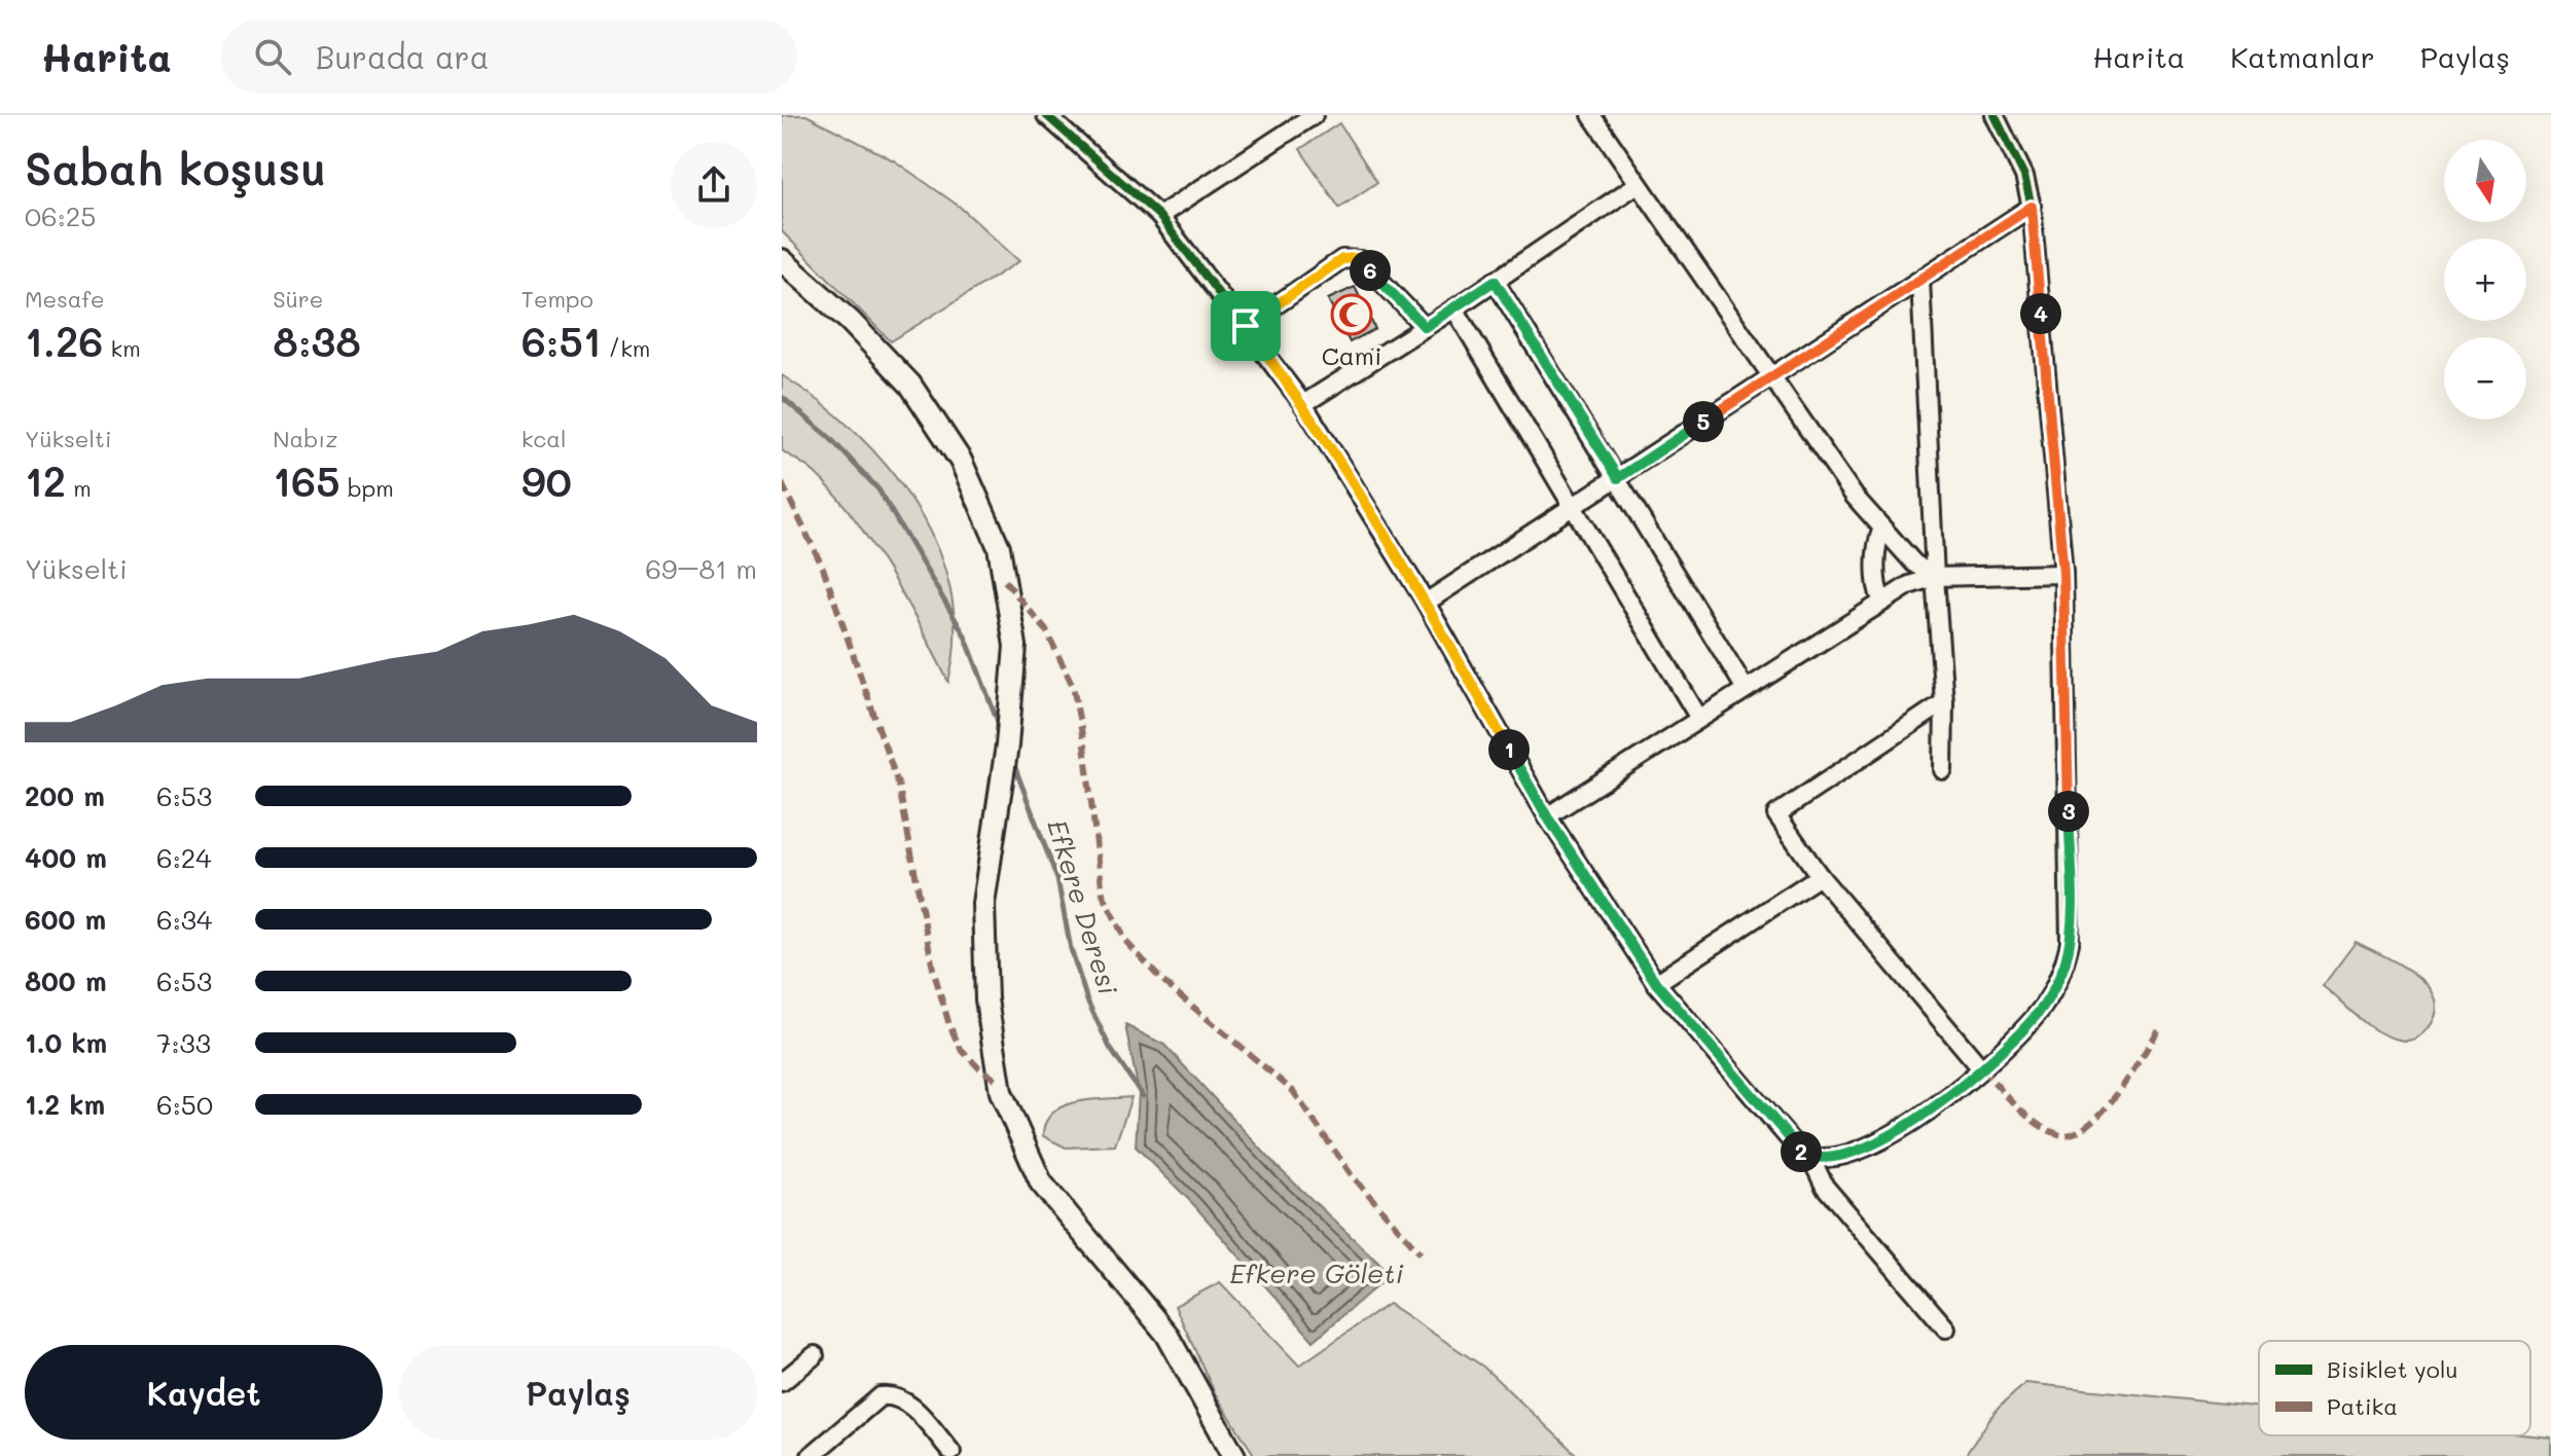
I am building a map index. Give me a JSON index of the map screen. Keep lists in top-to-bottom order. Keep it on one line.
{"water":["Efkere Deresi","Efkere Göleti"],"places":{"mosque":["Cami"]},"legend":["Bisiklet yolu","Patika"],"north":"bottom","page":{"header":"Harita","search":"Burada ara","nav":["Harita","Katmanlar","Paylaş"],"heading":["Sabah koşusu","06:25"],"map_buttons":["+","−"],"pins":["6","4","5","1","3","2"],"stats":[["Mesafe","1.26 km"],["Süre","8:38"],["Tempo","6:51 /km"],["Yükselti","12 m"],["Nabız","165 bpm"],["kcal","90"]],"chart":["Yükselti","69–81 m"],"list":[{"name":"200 m","note":"6:53"},{"name":"400 m","note":"6:24"},{"name":"600 m","note":"6:34"},{"name":"800 m","note":"6:53"},{"name":"1.0 km","note":"7:33"},{"name":"1.2 km","note":"6:50"}],"buttons":["Kaydet","Paylaş"]}}
